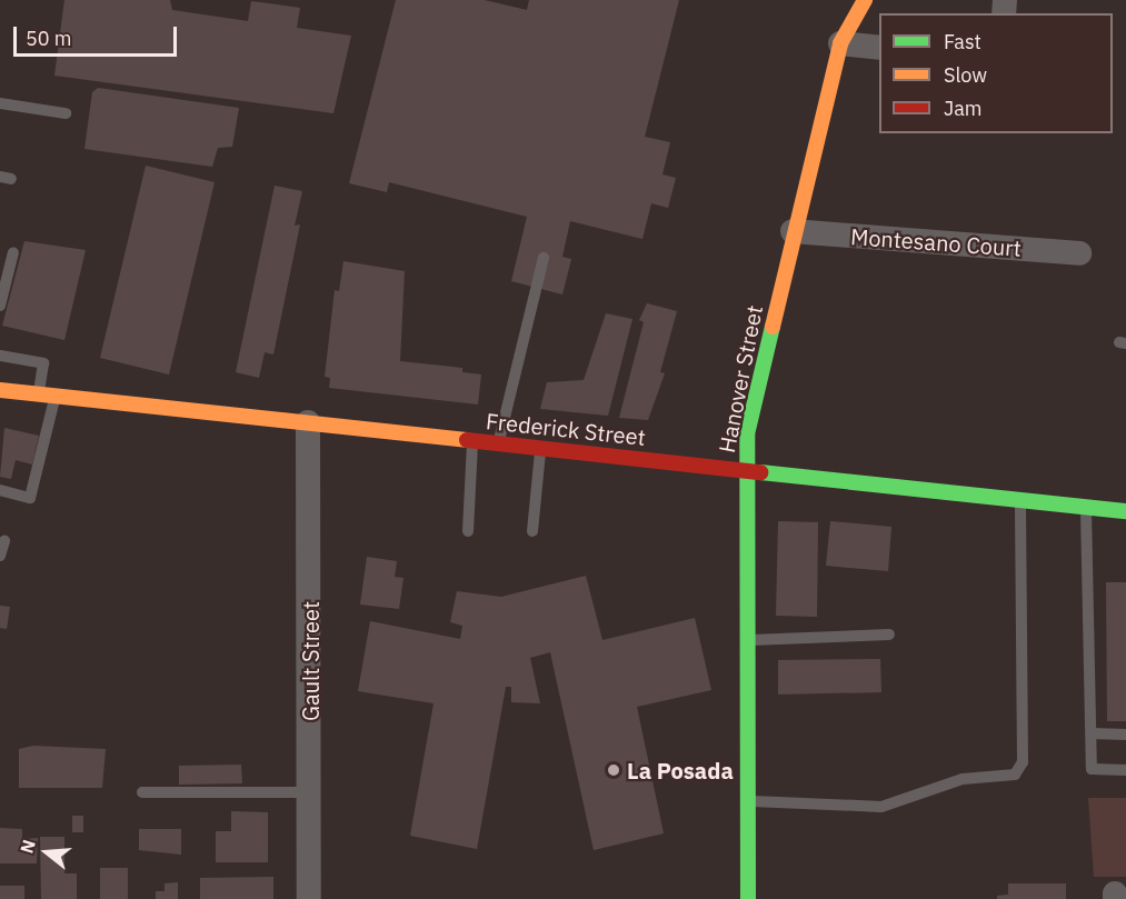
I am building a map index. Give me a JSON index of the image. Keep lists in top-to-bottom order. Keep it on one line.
{"streets":{"main road":["Hanover Street","Frederick Street"],"street":["Montesano Court","Gault Street"]},"crossings":[["Montesano Court","Hanover Street"],["Hanover Street","Frederick Street"],["Frederick Street","Gault Street"]],"places":["La Posada"],"legend":["Fast","Slow","Jam"],"scale_bar":"50 m","north":"left"}
